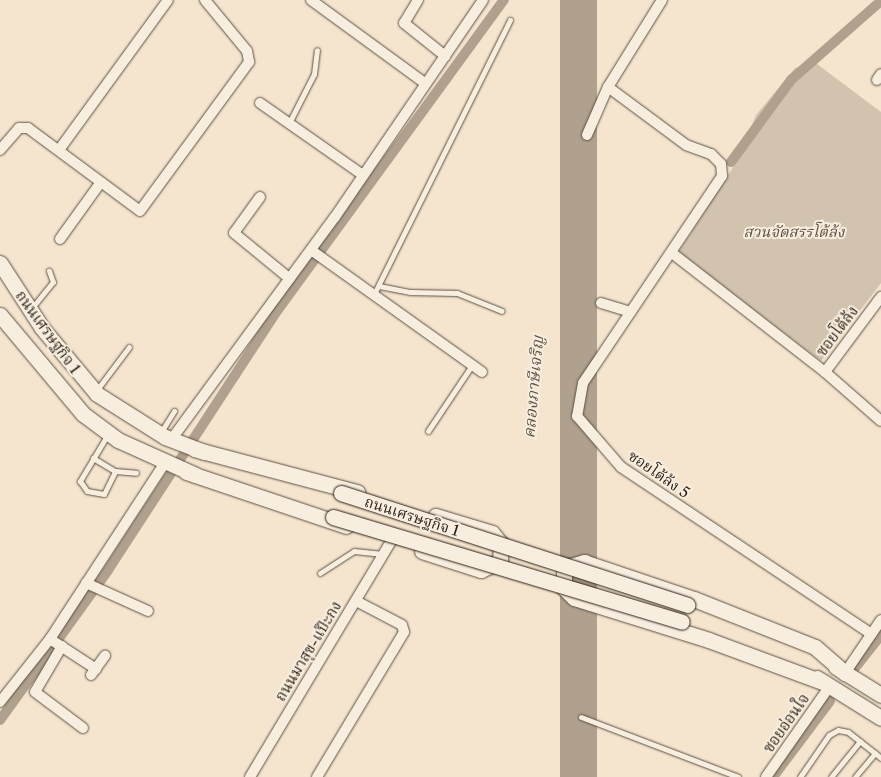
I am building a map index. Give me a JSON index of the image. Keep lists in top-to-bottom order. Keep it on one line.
{"streets":{"main road":["ถนนเศรษฐกิจ 1"],"street":["ซอยโต้ล้ง","ซอยโต้ล้ง 5","ถนนมาสุข-แป๊ะกง","ซอยอ่อนใจ"]},"crossings":[["ถนนเศรษฐกิจ 1","ซอยอ่อนใจ"]],"water":["คลองภาษีเจริญ"],"parks":["สวนจัดสรรโต้ล้ง"]}
